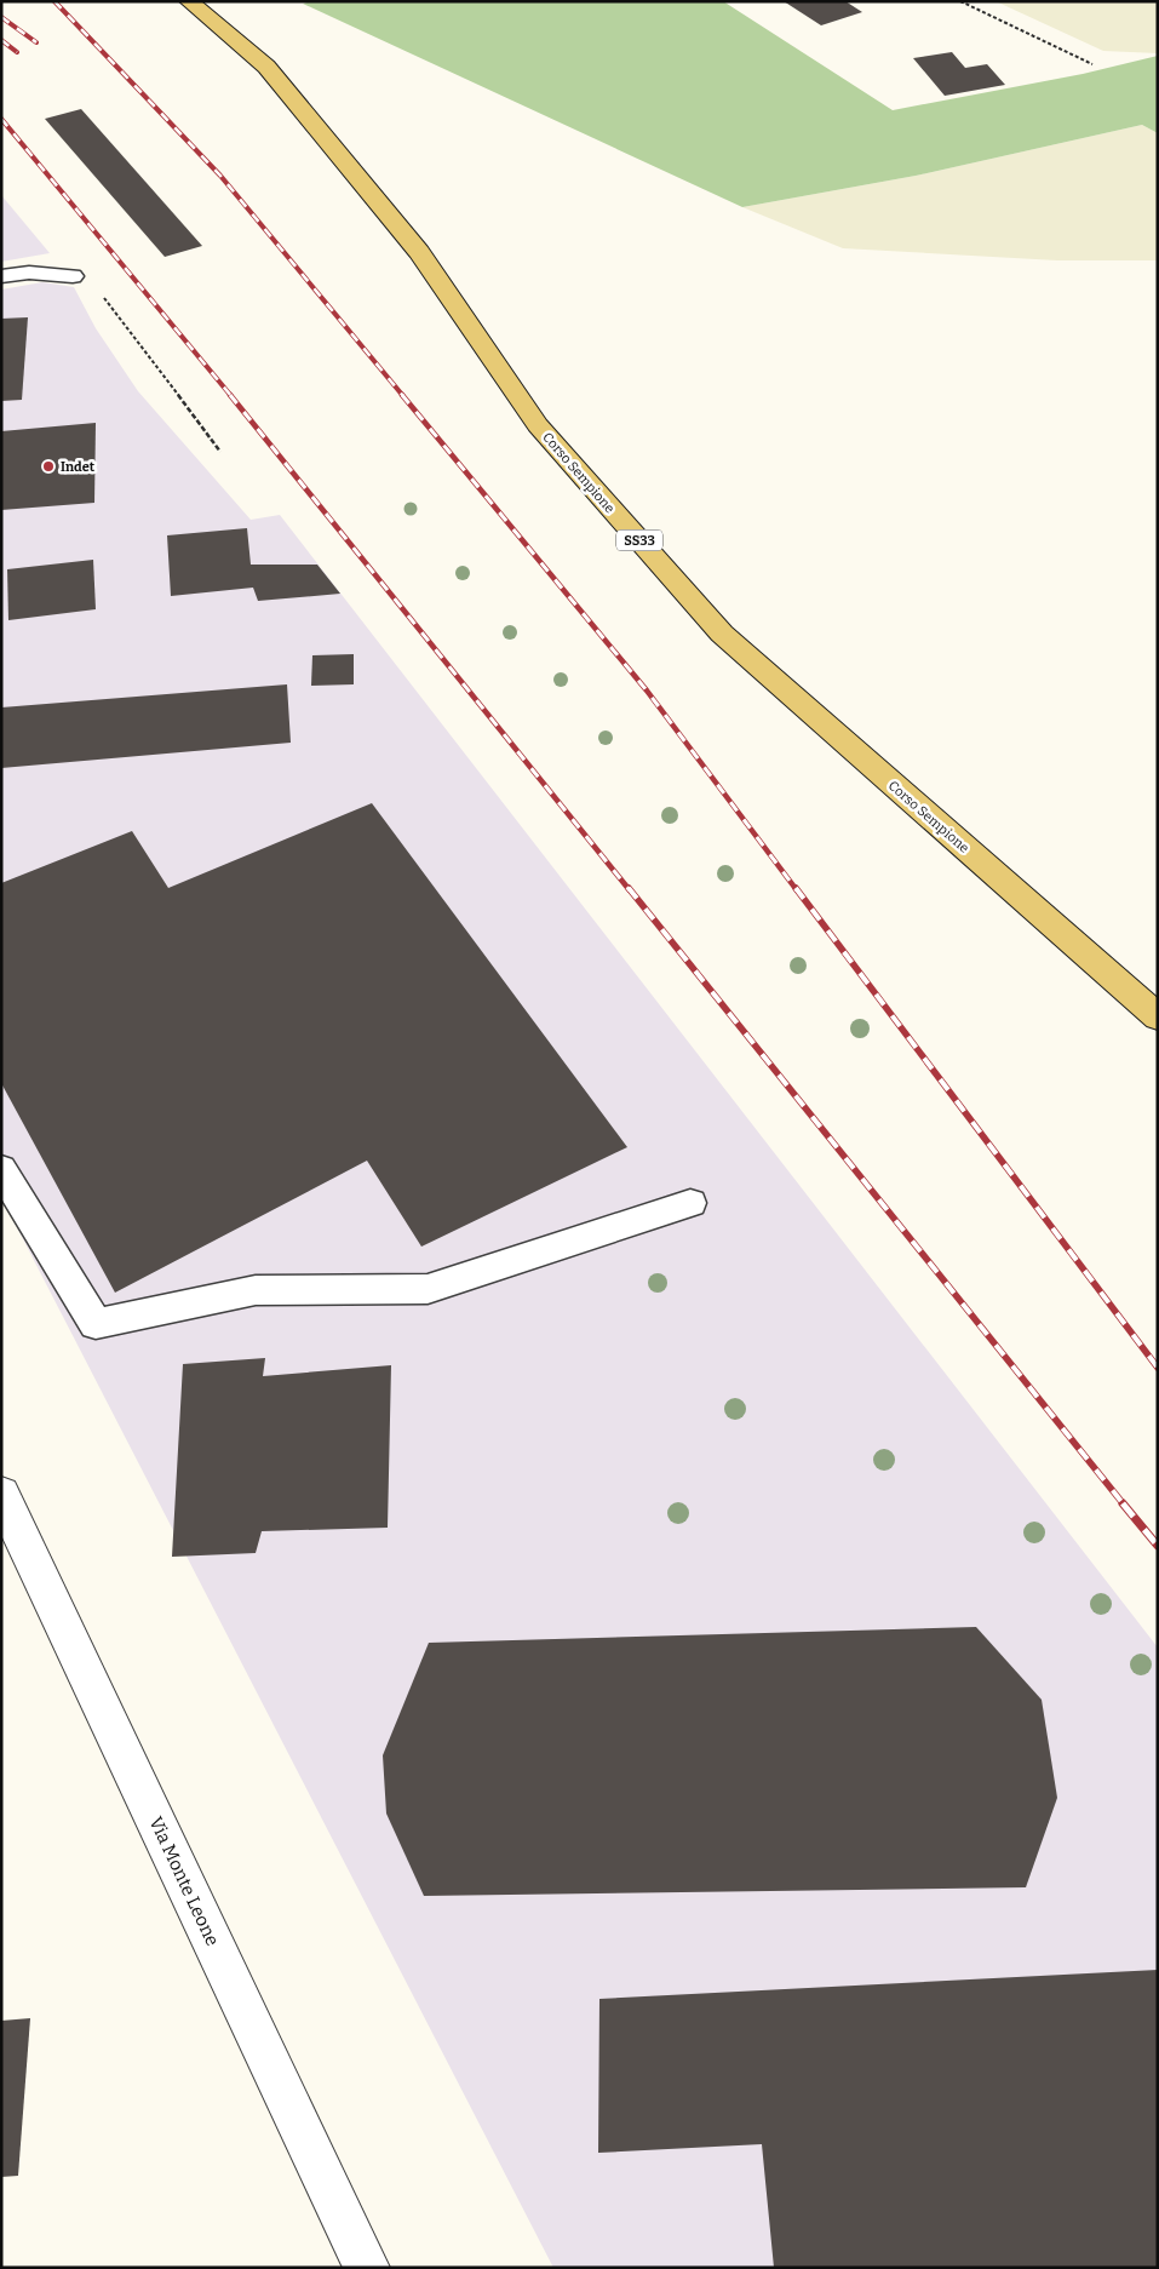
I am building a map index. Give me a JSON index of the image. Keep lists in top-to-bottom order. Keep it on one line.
{"streets":{"main road":["Corso Sempione","SS33"],"street":["Via Monte Leone"]},"places":["Indet"]}
